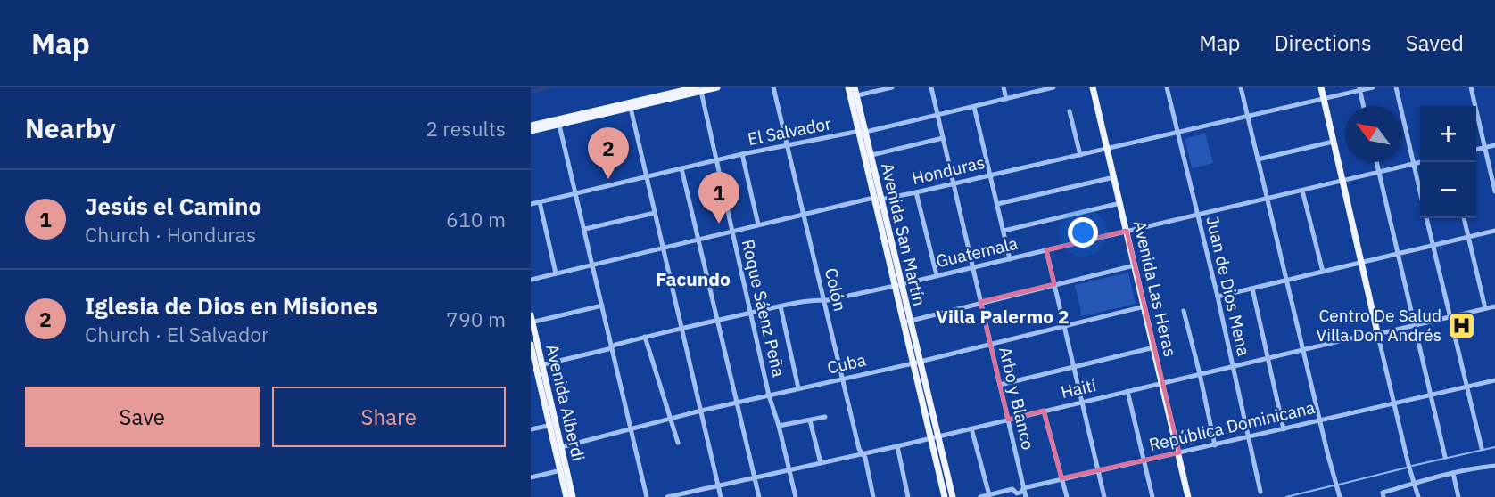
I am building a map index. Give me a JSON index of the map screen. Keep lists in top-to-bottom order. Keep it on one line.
{"streets":{"main road":["Avenida San Martín","Avenida Las Heras","Avenida Alberdi"],"street":["El Salvador","Honduras","Guatemala","Juan de Dios Mena","Colón","Roque Sáenz Peña","Cuba","Haití","Arbo y Blanco","República Dominicana"]},"crossings":[["El Salvador","Avenida San Martín"],["El Salvador","Colón"],["El Salvador","Roque Sáenz Peña"],["El Salvador","Arbo y Blanco"],["Honduras","Avenida San Martín"],["Honduras","Juan de Dios Mena"],["Honduras","Avenida Las Heras"],["Honduras","Colón"],["Honduras","Roque Sáenz Peña"],["Honduras","Arbo y Blanco"],["Avenida San Martín","Guatemala"],["Avenida San Martín","Cuba"],["Avenida San Martín","Haití"],["Guatemala","Juan de Dios Mena"],["Guatemala","Avenida Las Heras"],["Guatemala","Colón"],["Guatemala","Roque Sáenz Peña"],["Guatemala","Arbo y Blanco"],["Guatemala","Avenida Alberdi"],["Juan de Dios Mena","Haití"],["Juan de Dios Mena","República Dominicana"],["Avenida Las Heras","Cuba"],["Avenida Las Heras","Haití"],["Avenida Las Heras","República Dominicana"],["Colón","Cuba"],["Colón","Haití"],["Roque Sáenz Peña","Cuba"],["Roque Sáenz Peña","Haití"],["Cuba","Arbo y Blanco"],["Cuba","Avenida Alberdi"],["Haití","Arbo y Blanco"],["Arbo y Blanco","República Dominicana"]],"districts":["Facundo","Villa Palermo 2"],"places":{"hospital":["Centro De Salud Villa Don Andrés"]},"north":"top left","page":{"header":"Map","nav":["Map","Directions","Saved"],"heading":["Nearby","2 results"],"map_buttons":["+","−"],"pins":["2","1"],"list":[{"mark":"1","name":"Jesús el Camino","note":"Church · Honduras","value":"610 m"},{"mark":"2","name":"Iglesia de Dios en Misiones","note":"Church · El Salvador","value":"790 m"}],"buttons":["Save","Share"]}}
